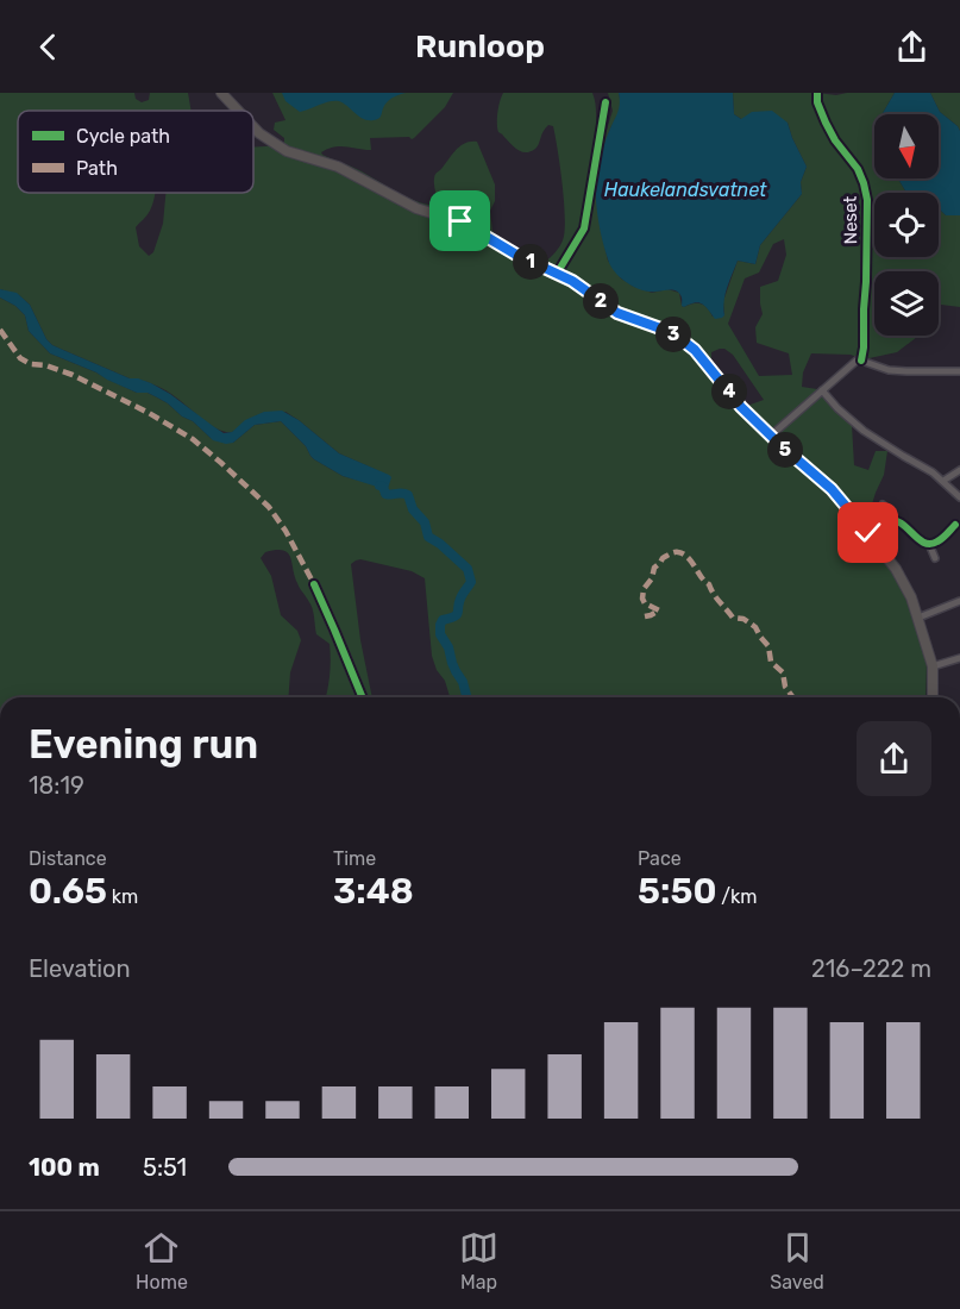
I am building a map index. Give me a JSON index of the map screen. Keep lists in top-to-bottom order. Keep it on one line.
{"streets":{"street":["Neset"]},"water":["Haukelandsvatnet"],"legend":["Cycle path","Path"],"north":"bottom","page":{"header":"Runloop","pins":["1","2","3","4","5"],"heading":["Evening run","18:19"],"stats":[["Distance","0.65 km"],["Time","3:48"],["Pace","5:50 /km"]],"chart":["Elevation","216–222 m"],"list":[{"name":"100 m","note":"5:51"}],"tabs":["Home","Map","Saved"]}}
